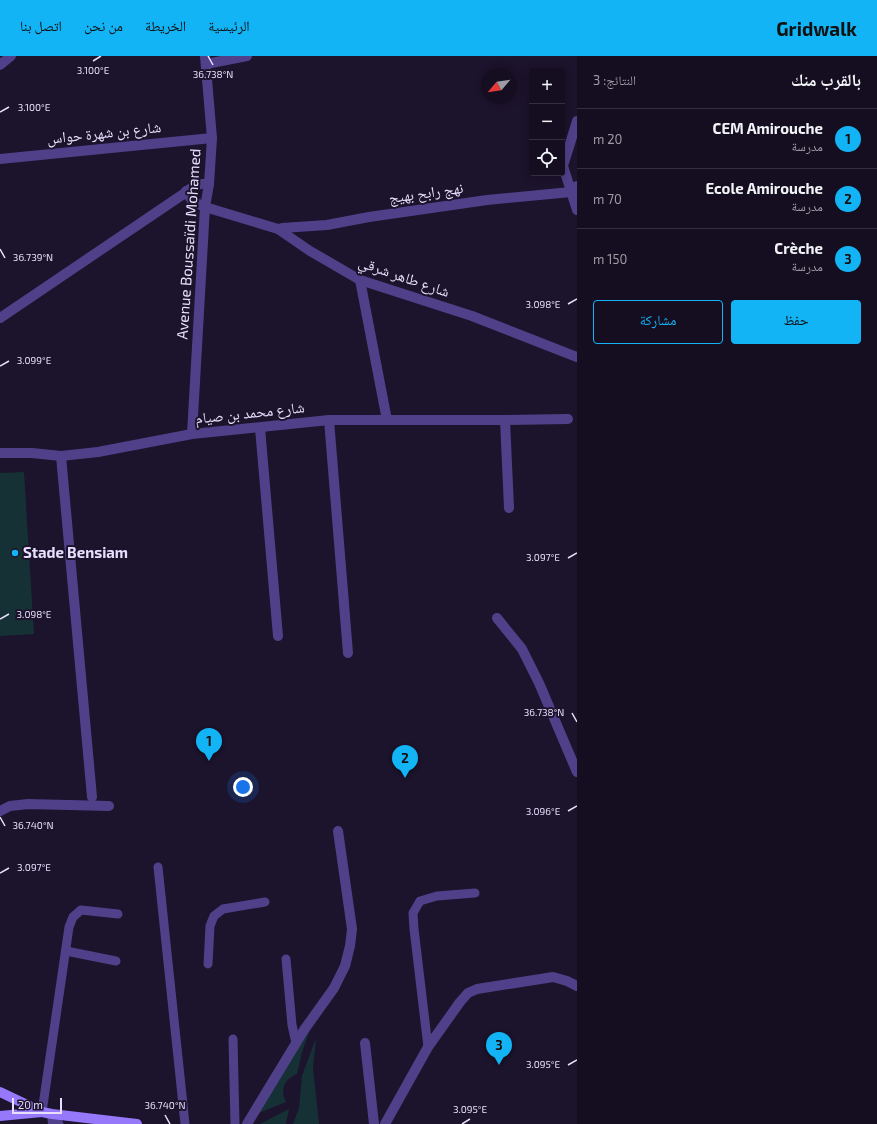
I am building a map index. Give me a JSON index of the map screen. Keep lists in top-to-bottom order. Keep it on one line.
{"streets":{"street":["شارع بن شهرة حواس","نهج رابح بهيج","Avenue Boussaïdi Mohamed","شارع طاهر شرقي","شارع محمد بن صيام"]},"crossings":[["شارع بن شهرة حواس","Avenue Boussaïdi Mohamed"],["نهج رابح بهيج","شارع طاهر شرقي"],["Avenue Boussaïdi Mohamed","شارع طاهر شرقي"],["Avenue Boussaïdi Mohamed","شارع محمد بن صيام"]],"places":["Stade Bensiam"],"scale_bar":"20 m","north":"bottom left","page":{"header":"Gridwalk","nav":["الرئيسية","الخريطة","من نحن","اتصل بنا"],"heading":["بالقرب منك","النتائج: 3"],"map_buttons":["+","−"],"list":[{"mark":"1","name":"CEM Amirouche","note":"مدرسة","value":"20 m"},{"mark":"2","name":"Ecole Amirouche","note":"مدرسة","value":"70 m"},{"mark":"3","name":"Crèche","note":"مدرسة","value":"150 m"}],"buttons":["حفظ","مشاركة"],"pins":["1","2","3"],"scale":"20 m"},"coordinates":["3.100°E","36.738°N","36.739°N","3.098°E","3.099°E","3.097°E","3.096°E","36.740°N","3.095°E"]}
